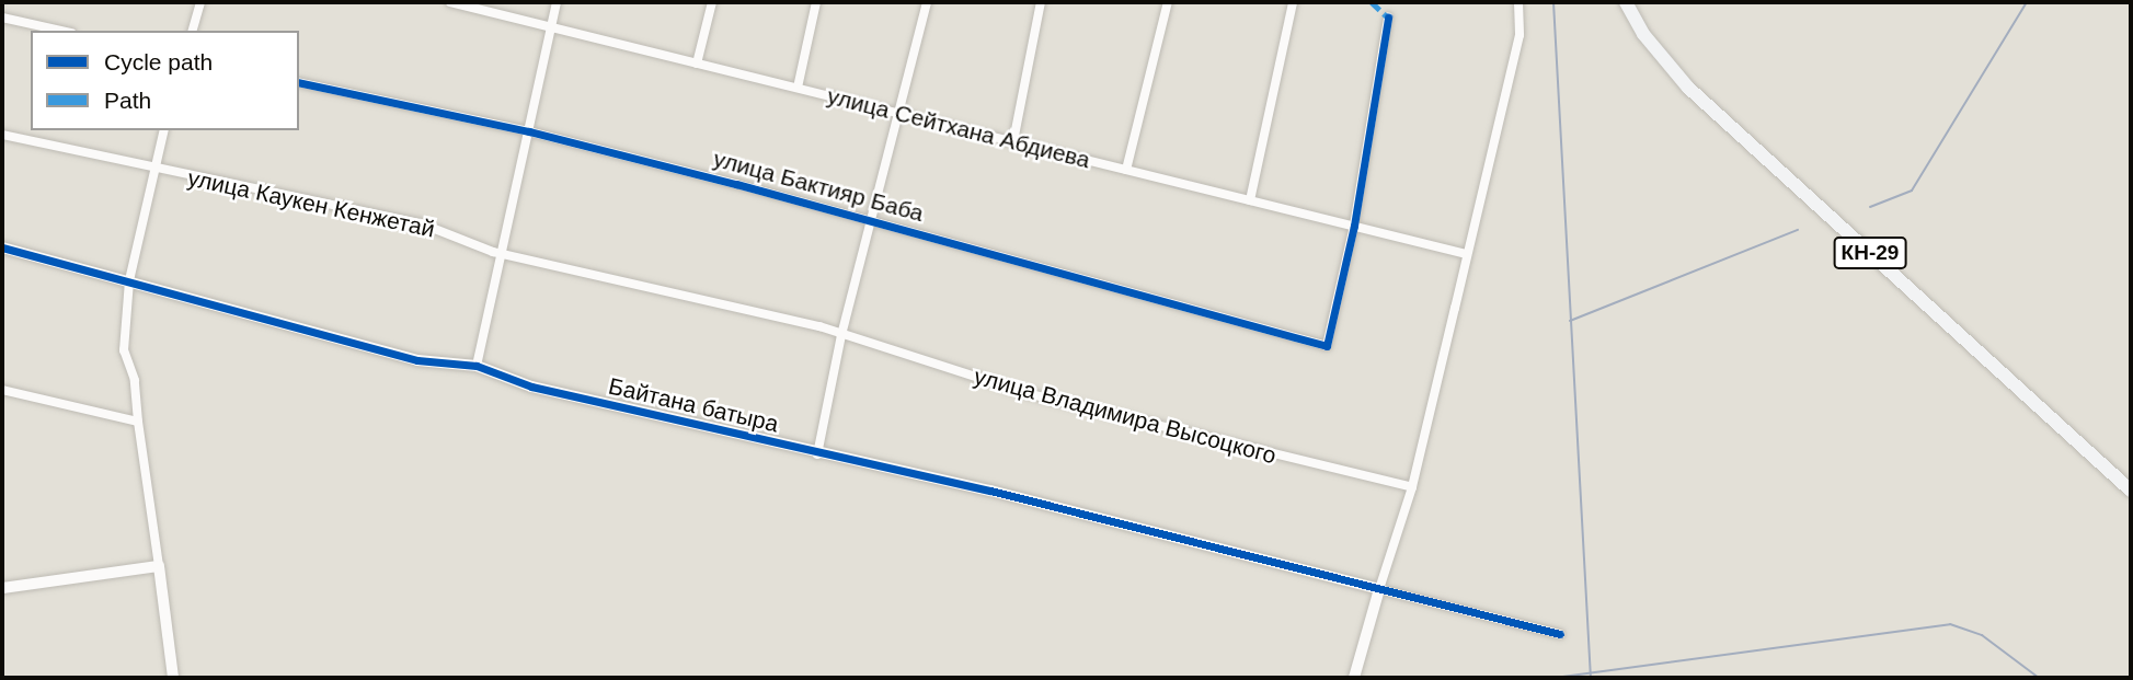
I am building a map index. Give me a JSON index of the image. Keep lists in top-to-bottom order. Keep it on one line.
{"streets":{"main road":["КН-29"],"street":["улица Сейтхана Абдиева","улица Бактияр Баба","улица Каукен Кенжетай","Байтана батыра","улица Владимира Высоцкого"]},"crossings":[["улица Сейтхана Абдиева","улица Бактияр Баба"],["улица Каукен Кенжетай","улица Владимира Высоцкого"]],"legend":["Cycle path","Path"]}
